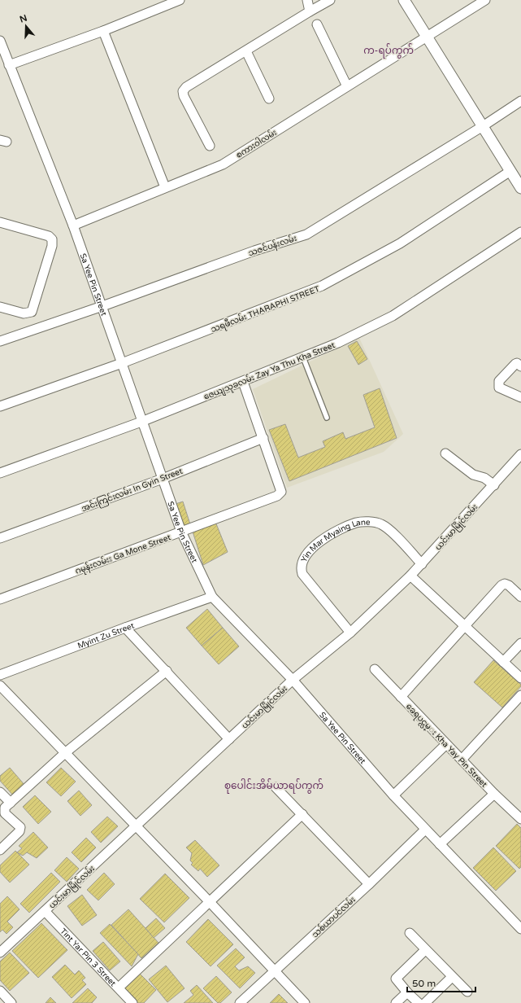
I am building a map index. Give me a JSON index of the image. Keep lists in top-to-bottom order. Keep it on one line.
{"streets":{"street":["စကားဝါလမ်း","သဇင်ပန်းလမ်း","Sa Yee Pin Street","သရဖီလမ်း THARAPHI STREET","ဇေယျသုခလမ်း Zay Ya Thu Kha Street","အင်းကြင်းလမ်း In Gyin Street","ယင်းမာမြိုင်လမ်း","Yin Mar Myaing Lane","ဂမုန်းလမ်းး Ga Mone Street","Myint Zu Street","ခေရပင္လမ္း Kha Yay Pin Street","သစ်ယာပင်လမ်း","Tint Yar Pin 3 Street"]},"crossings":[["စကားဝါလမ်း","Sa Yee Pin Street"],["သဇင်ပန်းလမ်း","Sa Yee Pin Street"],["Sa Yee Pin Street","သရဖီလမ်း THARAPHI STREET"],["Sa Yee Pin Street","ဇေယျသုခလမ်း Zay Ya Thu Kha Street"],["Sa Yee Pin Street","အင်းကြင်းလမ်း In Gyin Street"],["Sa Yee Pin Street","ယင်းမာမြိုင်လမ်း"],["Sa Yee Pin Street","ဂမုန်းလမ်းး Ga Mone Street"],["Sa Yee Pin Street","Myint Zu Street"],["Sa Yee Pin Street","သစ်ယာပင်လမ်း"],["အင်းကြင်းလမ်း In Gyin Street","ဂမုန်းလမ်းး Ga Mone Street"],["ယင်းမာမြိုင်လမ်း","Yin Mar Myaing Lane"],["ယင်းမာမြိုင်လမ်း","Tint Yar Pin 3 Street"]],"districts":["က-ရပ်ကွက်","စုပေါင်းအိမ်ယာရပ်ကွက်"],"scale_bar":"50 m","north":"top"}
